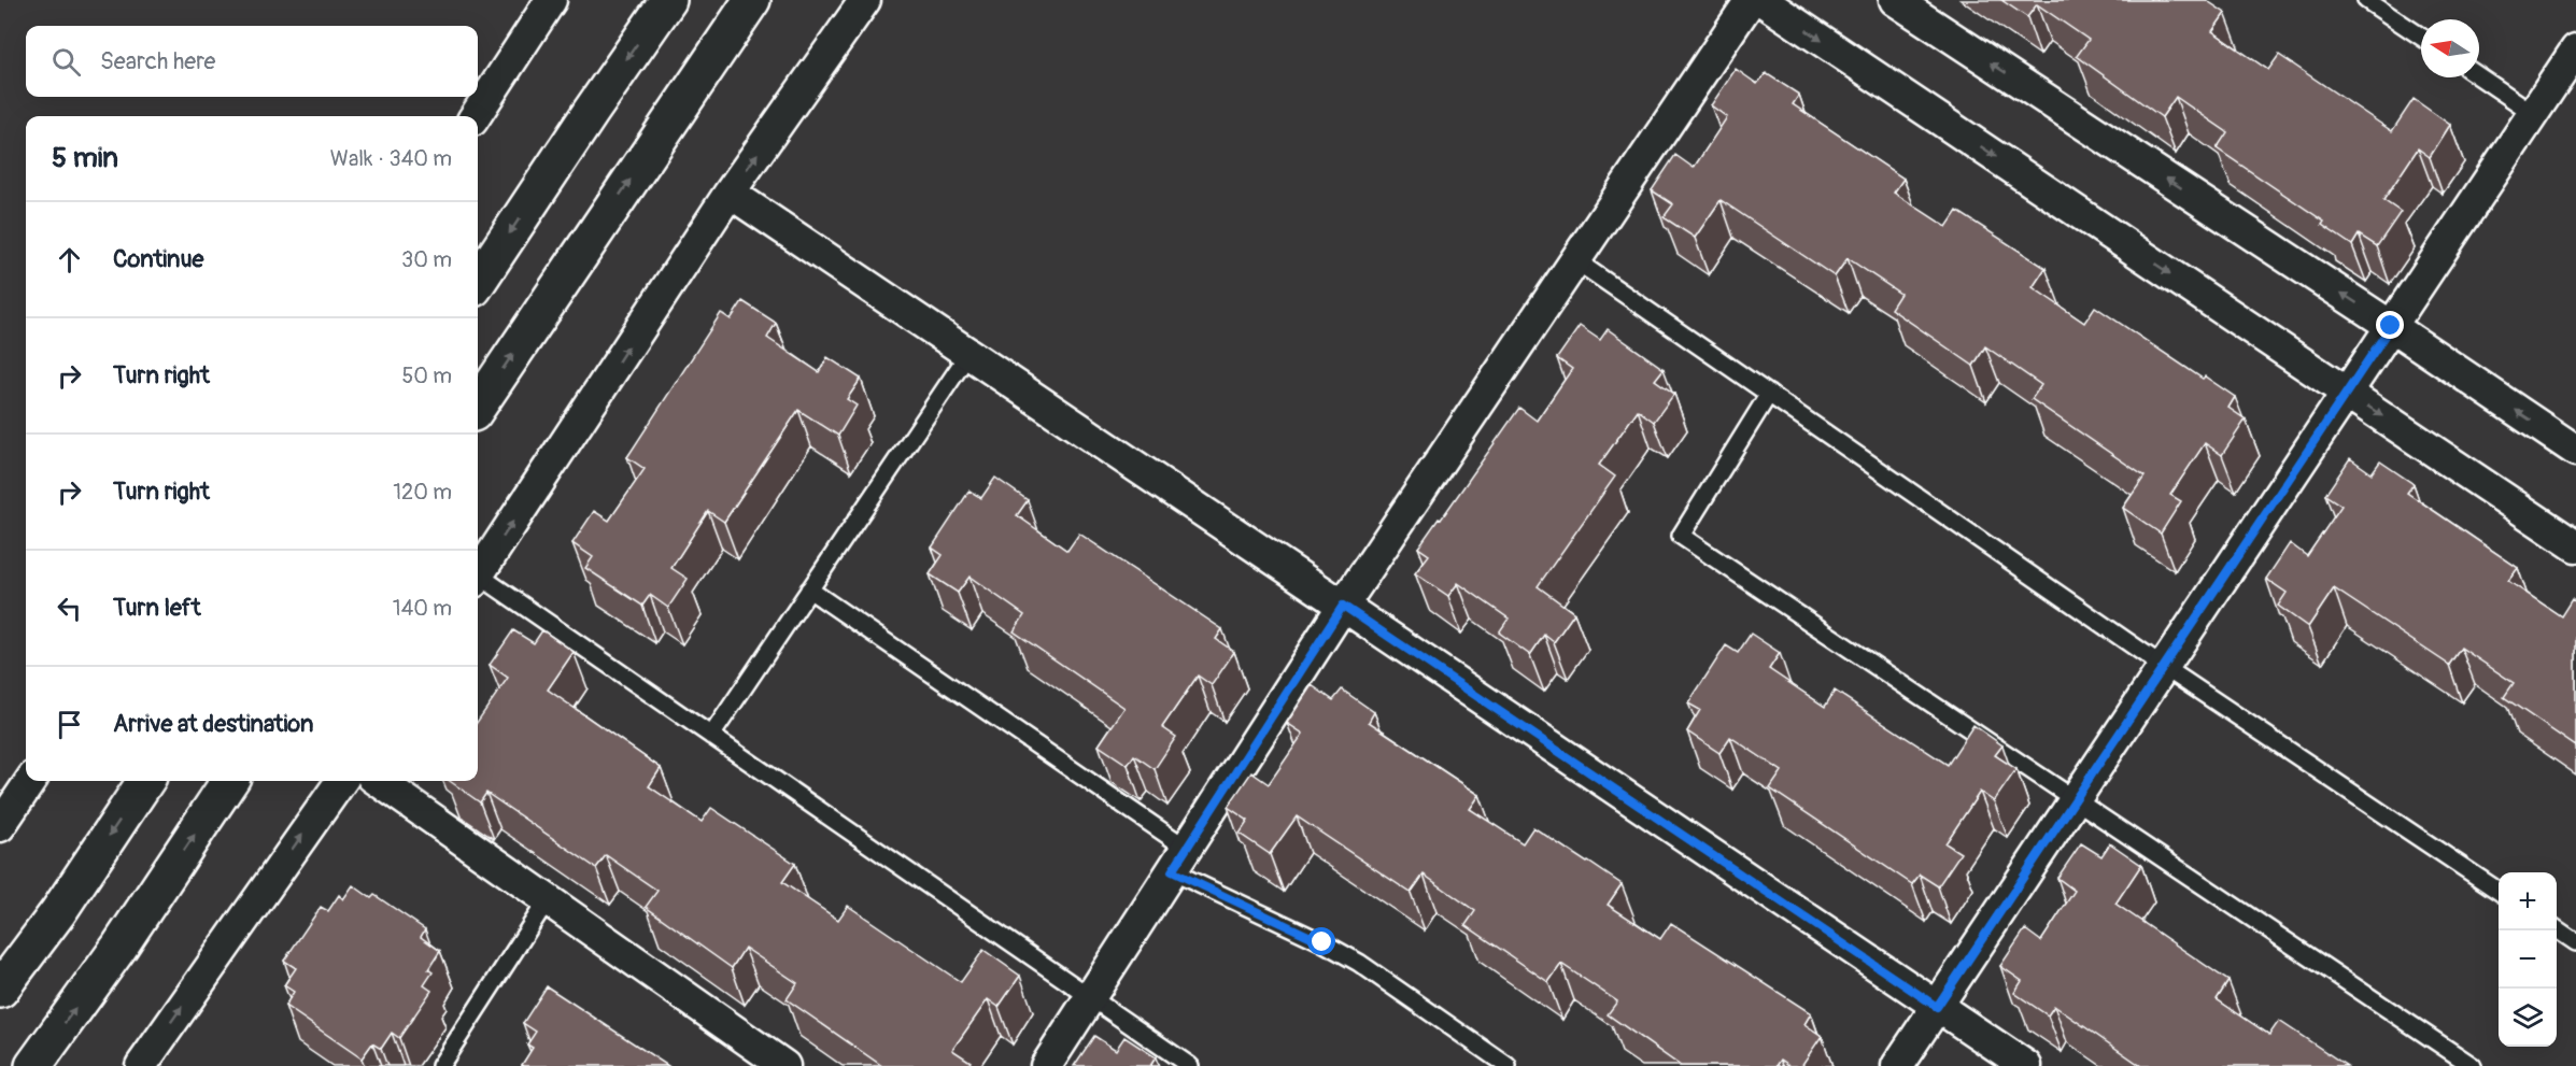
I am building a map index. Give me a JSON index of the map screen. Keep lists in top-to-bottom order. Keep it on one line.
{"north":"left","page":{"search":"Search here","heading":["5 min","Walk · 340 m"],"list":[["Continue","30 m"],["Turn right","50 m"],["Turn right","120 m"],["Turn left","140 m"],"Arrive at destination"],"map_buttons":["+","−"]}}
